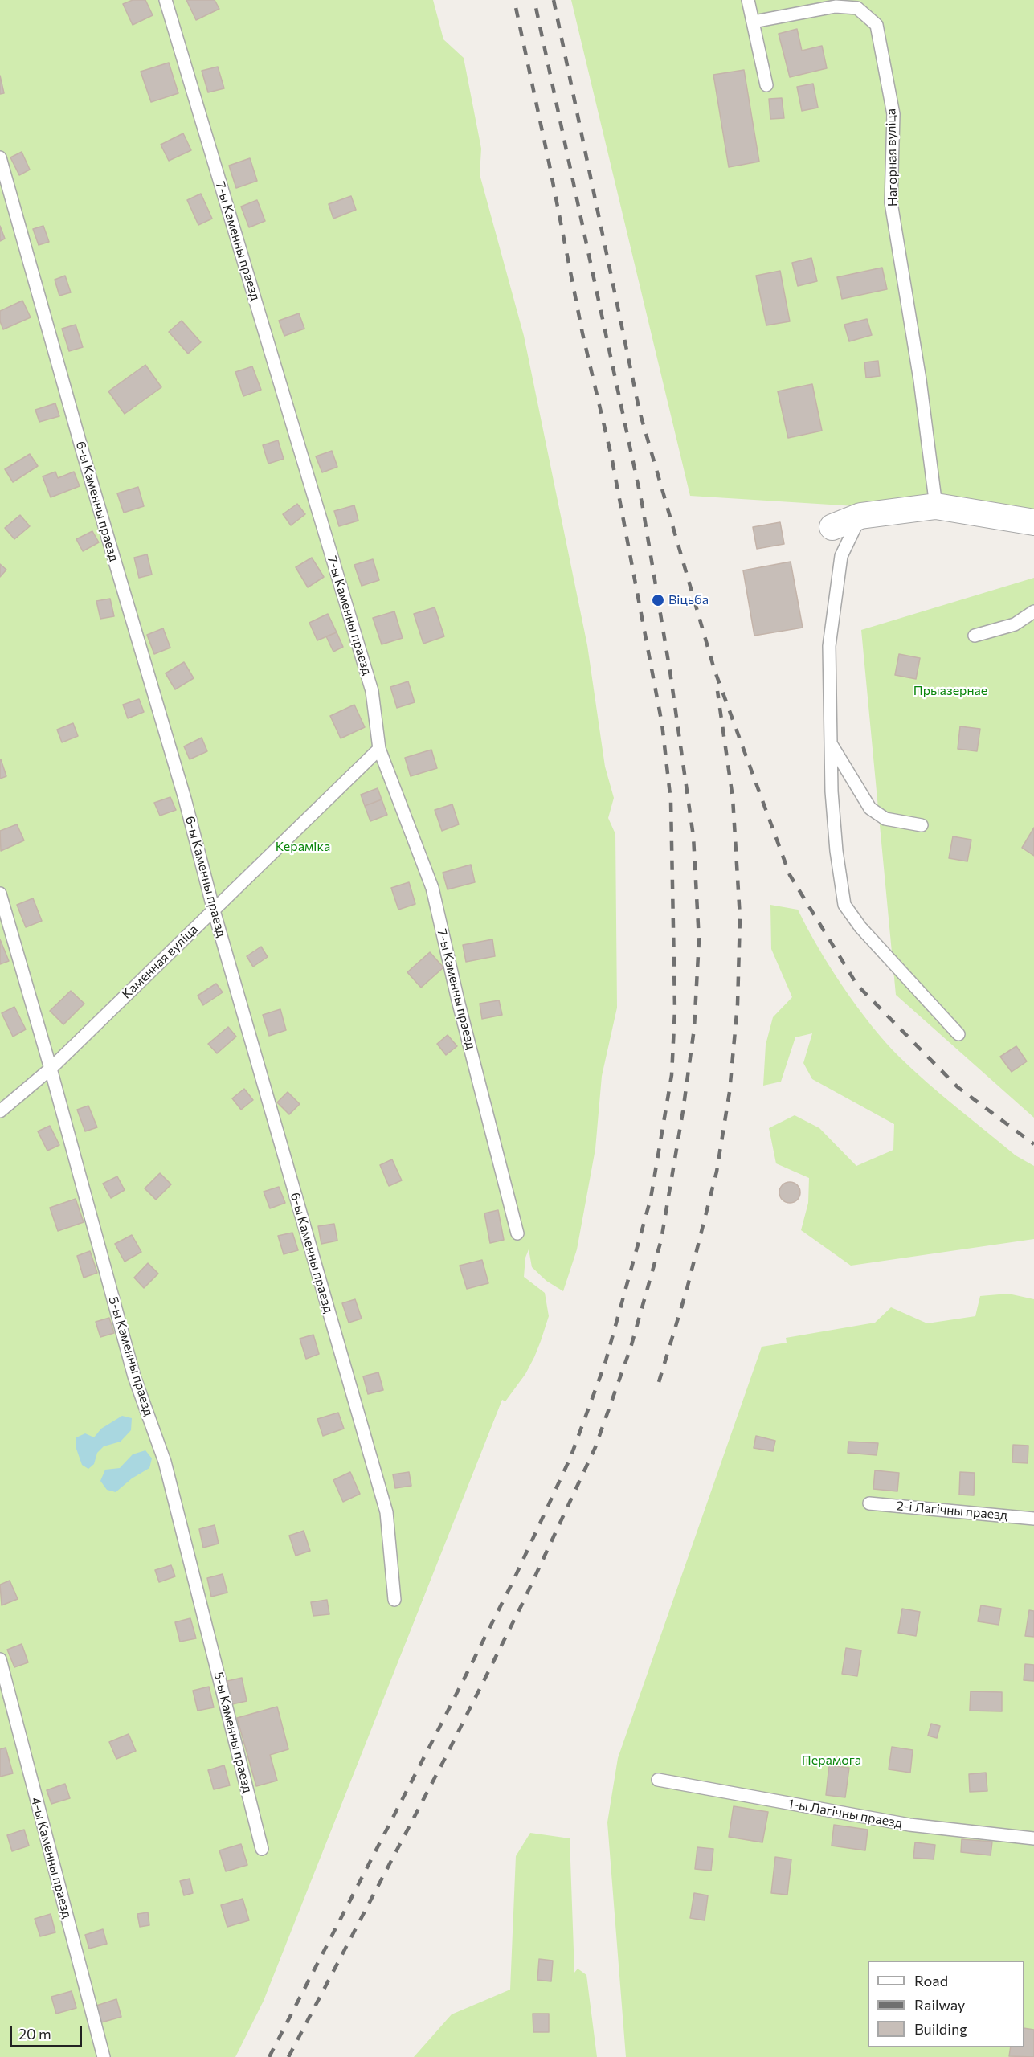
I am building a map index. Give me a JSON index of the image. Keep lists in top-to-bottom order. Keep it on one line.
{"streets":{"lane":["Нагорная вуліца","7-ы Каменны праезд","6-ы Каменны праезд","Каменная вуліца","5-ы Каменны праезд","2-і Лагічны праезд","1-ы Лагічны праезд","4-ы Каменны праезд"]},"crossings":[["7-ы Каменны праезд","Каменная вуліца"],["6-ы Каменны праезд","Каменная вуліца"],["Каменная вуліца","5-ы Каменны праезд"]],"parks":["Прыазернае","Кераміка","Перамога"],"places":["Віцьба"],"legend":["Road","Railway","Building"],"scale_bar":"20 m"}
